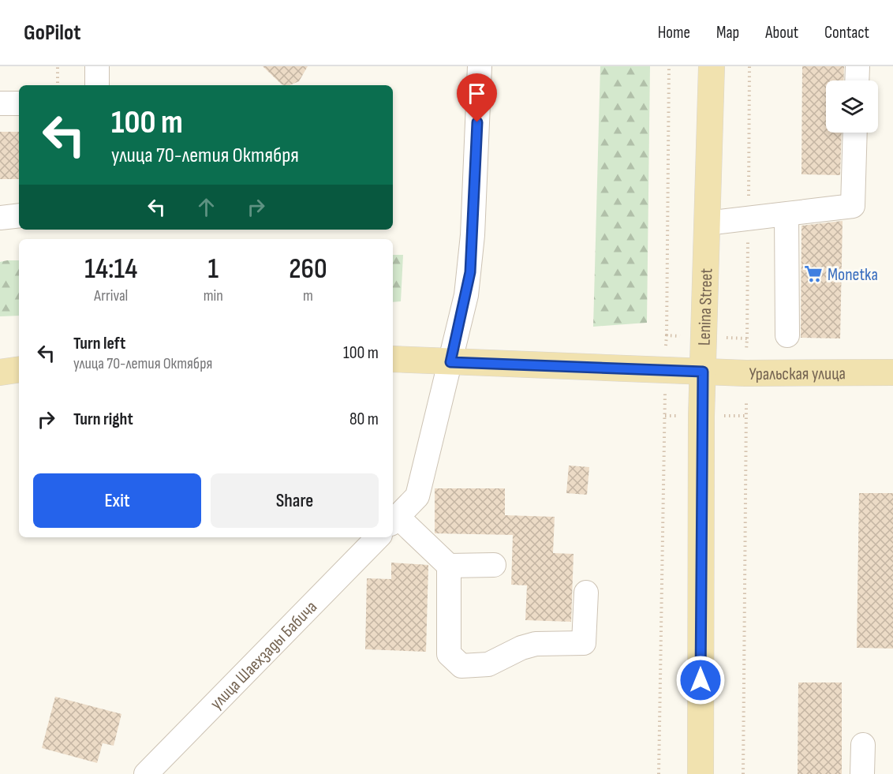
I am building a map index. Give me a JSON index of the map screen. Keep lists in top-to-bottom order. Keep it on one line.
{"streets":{"main road":["Lenina Street","Уральская улица"],"street":["улица Шаехзады Бабича"]},"crossings":[["Lenina Street","Уральская улица"]],"places":{"supermarket":["Monetka"]},"page":{"header":"GoPilot","nav":["Home","Map","About","Contact"],"turn":["100 m","улица 70-летия Октября"],"eta":["14:14","Arrival","1","min","260","m"],"list":[{"name":"Turn left","note":"улица 70-летия Октября","value":"100 m"},{"name":"Turn right","value":"80 m"}],"buttons":["Exit","Share"]}}
